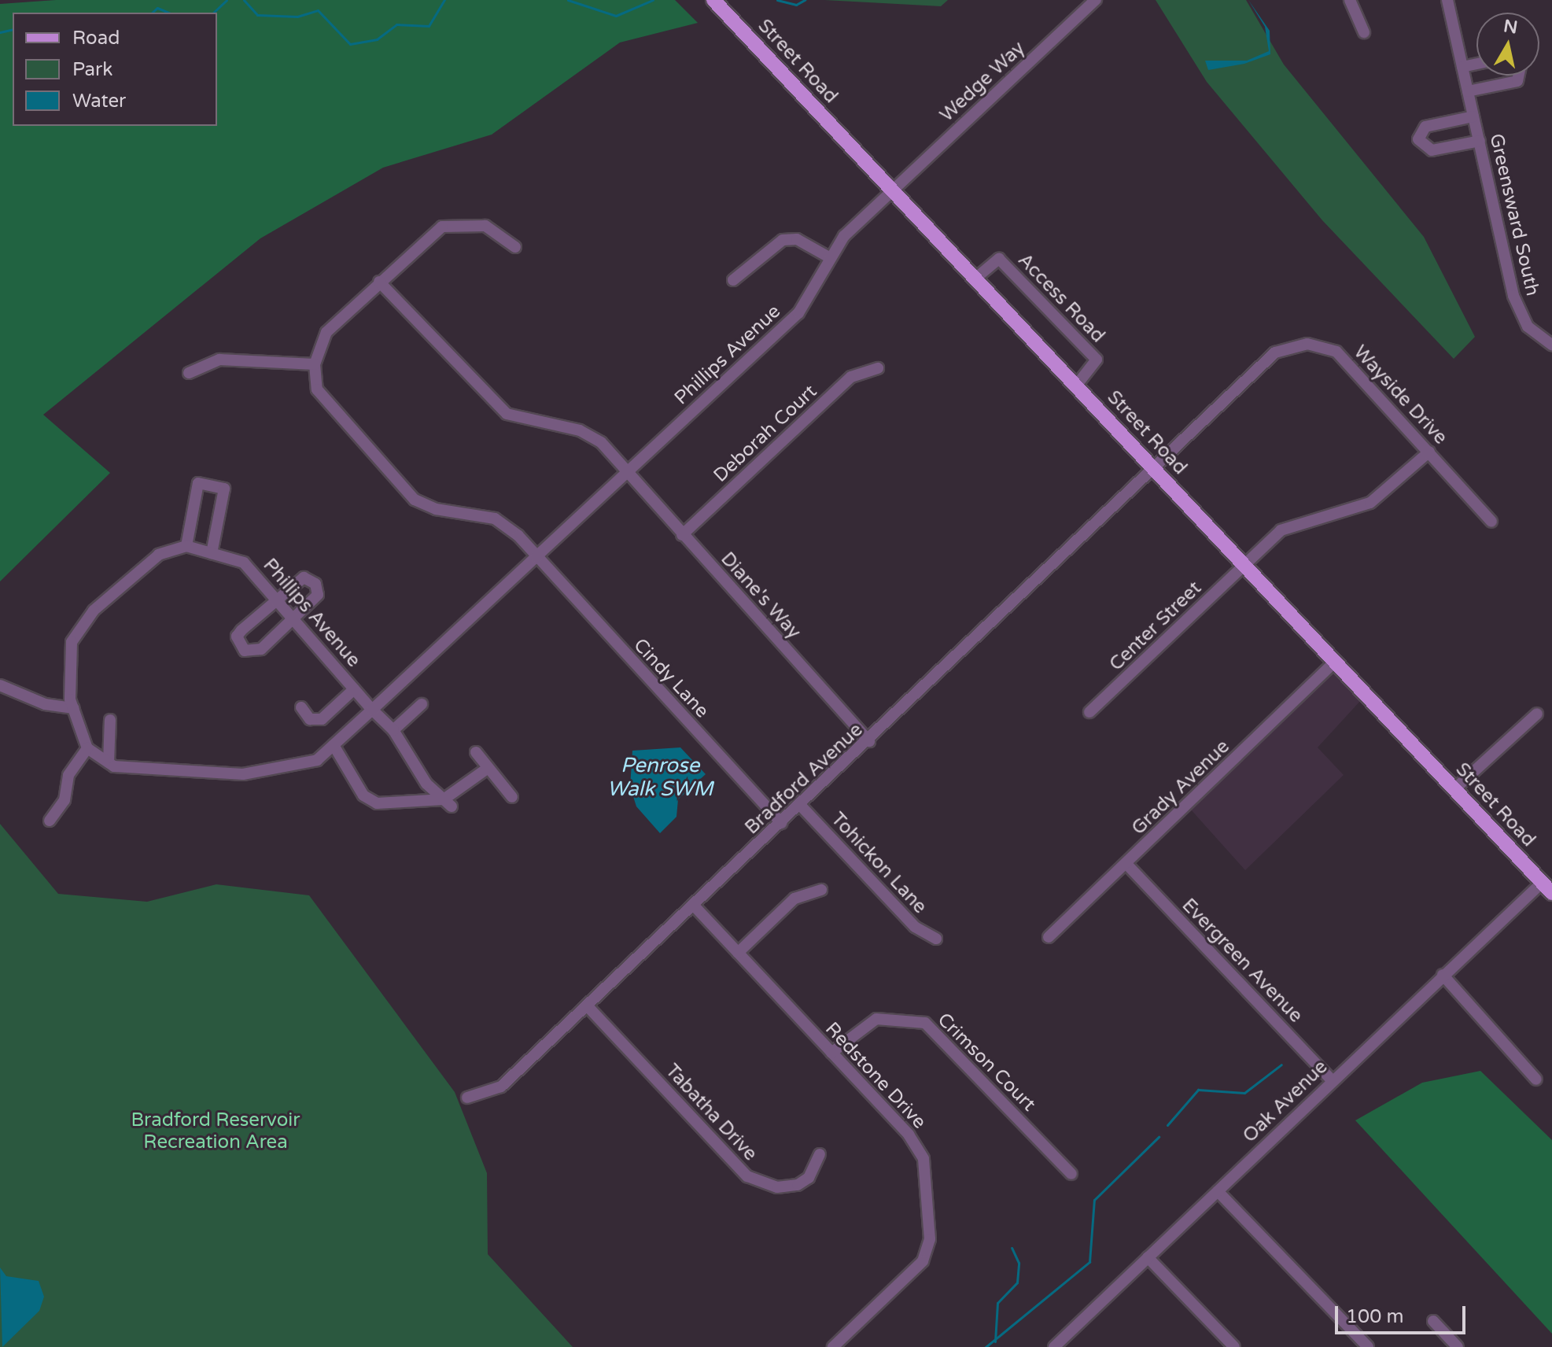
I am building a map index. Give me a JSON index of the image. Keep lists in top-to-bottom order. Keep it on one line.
{"streets":{"main road":["Street Road"],"street":["Wedge Way","Greensward South","Access Road","Phillips Avenue","Wayside Drive","Deborah Court","Diane's Way","Center Street","Cindy Lane","Bradford Avenue","Grady Avenue","Tohickon Lane","Evergreen Avenue","Crimson Court","Redstone Drive","Oak Avenue","Tabatha Drive"]},"crossings":[["Street Road","Wedge Way"],["Street Road","Access Road"],["Street Road","Phillips Avenue"],["Street Road","Wayside Drive"],["Street Road","Center Street"],["Street Road","Bradford Avenue"],["Street Road","Grady Avenue"],["Street Road","Oak Avenue"],["Wedge Way","Phillips Avenue"],["Phillips Avenue","Diane's Way"],["Phillips Avenue","Cindy Lane"],["Wayside Drive","Center Street"],["Wayside Drive","Bradford Avenue"],["Deborah Court","Diane's Way"],["Diane's Way","Bradford Avenue"],["Cindy Lane","Bradford Avenue"],["Bradford Avenue","Tohickon Lane"],["Bradford Avenue","Redstone Drive"],["Bradford Avenue","Tabatha Drive"],["Grady Avenue","Evergreen Avenue"],["Evergreen Avenue","Oak Avenue"],["Crimson Court","Redstone Drive"]],"water":["Penrose Walk SWM"],"parks":["Bradford Reservoir Recreation Area"],"legend":["Road","Park","Water"],"scale_bar":"100 m","north":"top"}
